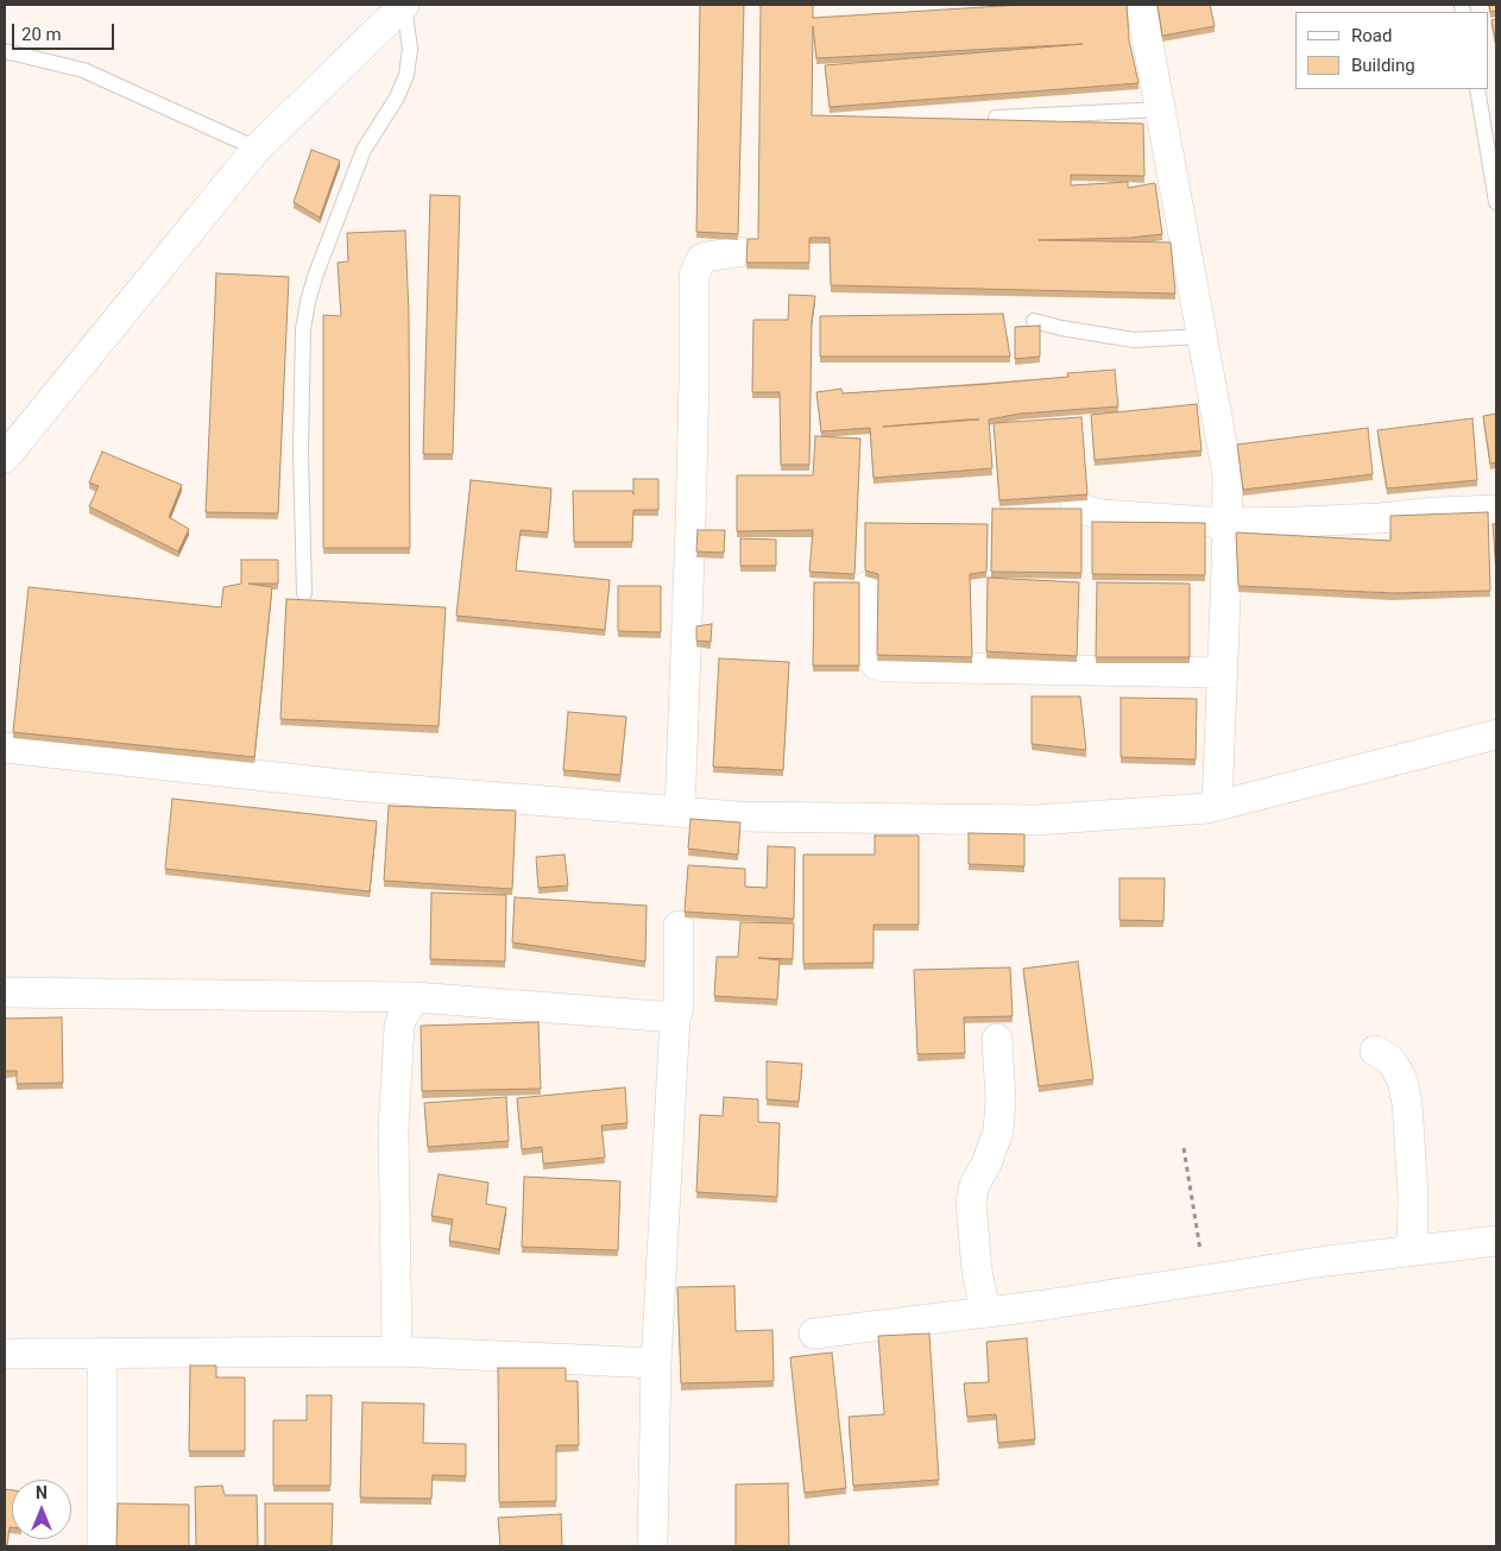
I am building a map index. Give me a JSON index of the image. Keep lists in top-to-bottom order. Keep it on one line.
{"legend":["Road","Building"],"scale_bar":"20 m","north":"top"}
